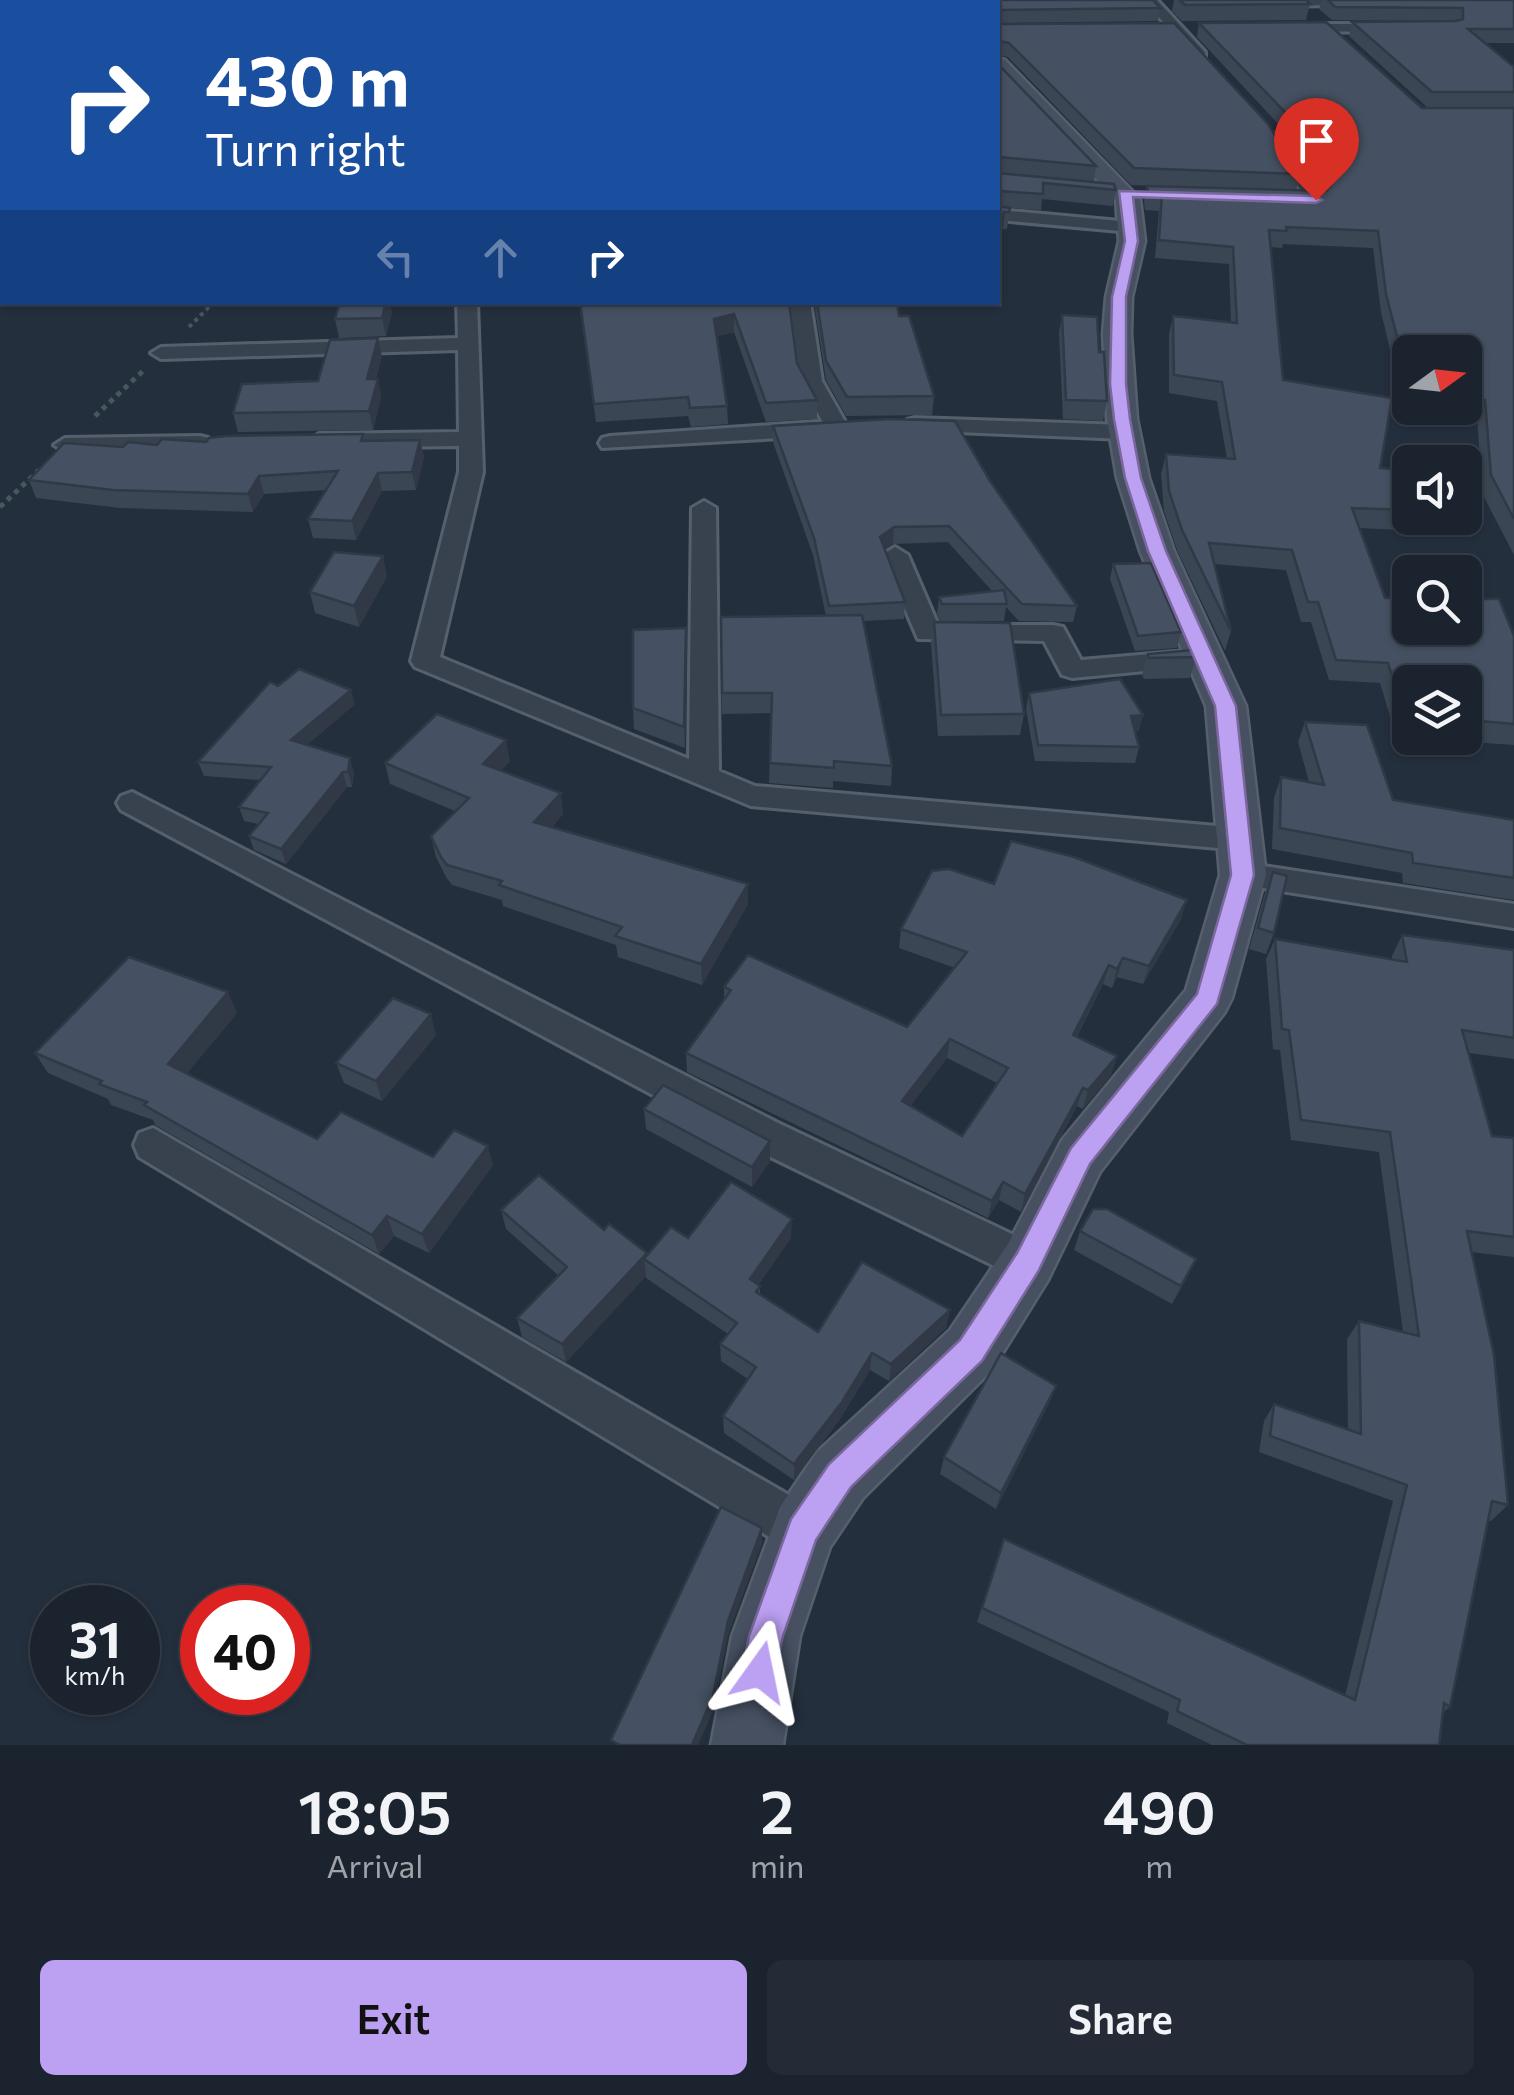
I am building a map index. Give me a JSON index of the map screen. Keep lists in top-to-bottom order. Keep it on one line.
{"north":"right","page":{"turn":["430 m","Turn right"],"speed":"31 km/h","limit":"40","eta":["18:05","Arrival","2","min","490","m"],"buttons":["Exit","Share"]}}
